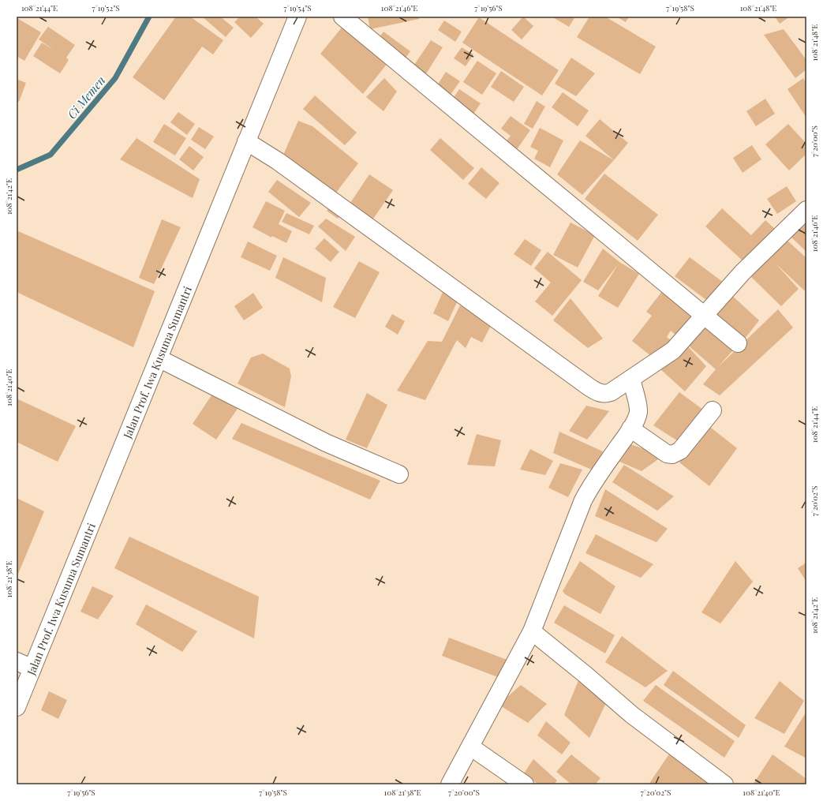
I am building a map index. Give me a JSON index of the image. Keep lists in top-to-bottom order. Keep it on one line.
{"streets":{"street":["Jalan Prof. Iwa Kusuma Sumantri"]},"water":["Ci Memen"],"coordinates":["108°21'44\"E","7°19'52\"S","7°19'54\"S","108°21'46\"E","7°19'56\"S","7°19'58\"S","108°21'48\"E","7°20'00\"S","108°21'42\"E","108°21'40\"E","7°20'02\"S","108°21'38\"E"]}
